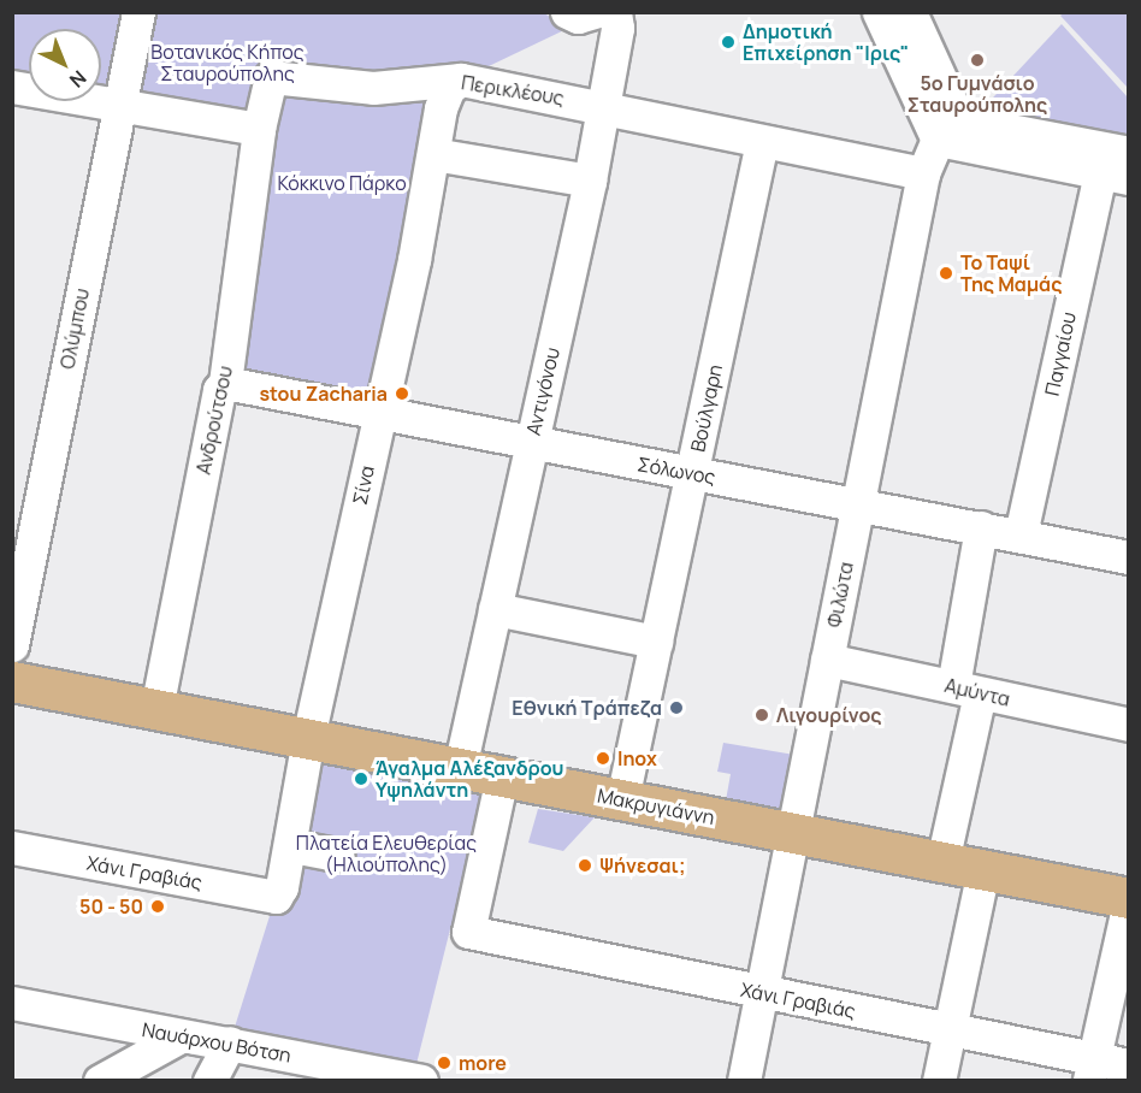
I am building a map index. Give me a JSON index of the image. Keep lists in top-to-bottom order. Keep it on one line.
{"streets":{"main road":["Μακρυγιάννη"],"street":["Περικλέους","Ολύμπου","Παγγαίου","Αντιγόνου","Βούλγαρη","Ανδρούτσου","Σόλωνος","Σίνα","Φιλώτα","Αμύντα","Χάνι Γραβιάς","Ναυάρχου Βότση"]},"crossings":[["Περικλέους","Αντιγόνου"],["Περικλέους","Βούλγαρη"],["Περικλέους","Ανδρούτσου"],["Περικλέους","Σίνα"],["Περικλέους","Φιλώτα"],["Παγγαίου","Σόλωνος"],["Αντιγόνου","Σόλωνος"],["Αντιγόνου","Μακρυγιάννη"],["Βούλγαρη","Σόλωνος"],["Βούλγαρη","Μακρυγιάννη"],["Ανδρούτσου","Σόλωνος"],["Ανδρούτσου","Μακρυγιάννη"],["Σόλωνος","Σίνα"],["Σόλωνος","Φιλώτα"],["Σίνα","Μακρυγιάννη"],["Σίνα","Χάνι Γραβιάς"],["Φιλώτα","Αμύντα"],["Φιλώτα","Μακρυγιάννη"],["Φιλώτα","Χάνι Γραβιάς"],["Μακρυγιάννη","Χάνι Γραβιάς"]],"parks":["Βοτανικός Κήπος Σταυρούπολης","Κόκκινο Πάρκο","Πλατεία Ελευθερίας (Ηλιούπολης)"],"places":["Δημοτική Επιχείρηση \"Ιρις\"","5ο Γυμνάσιο Σταυρούπολης","Το Ταψί Της Μαμάς","stou Zacharia","Εθνική Τράπεζα","Λιγουρίνος","Inox","Άγαλμα Αλέξανδρου Υψηλάντη","Ψήνεσαι;","50 - 50","more"],"north":"bottom right"}
